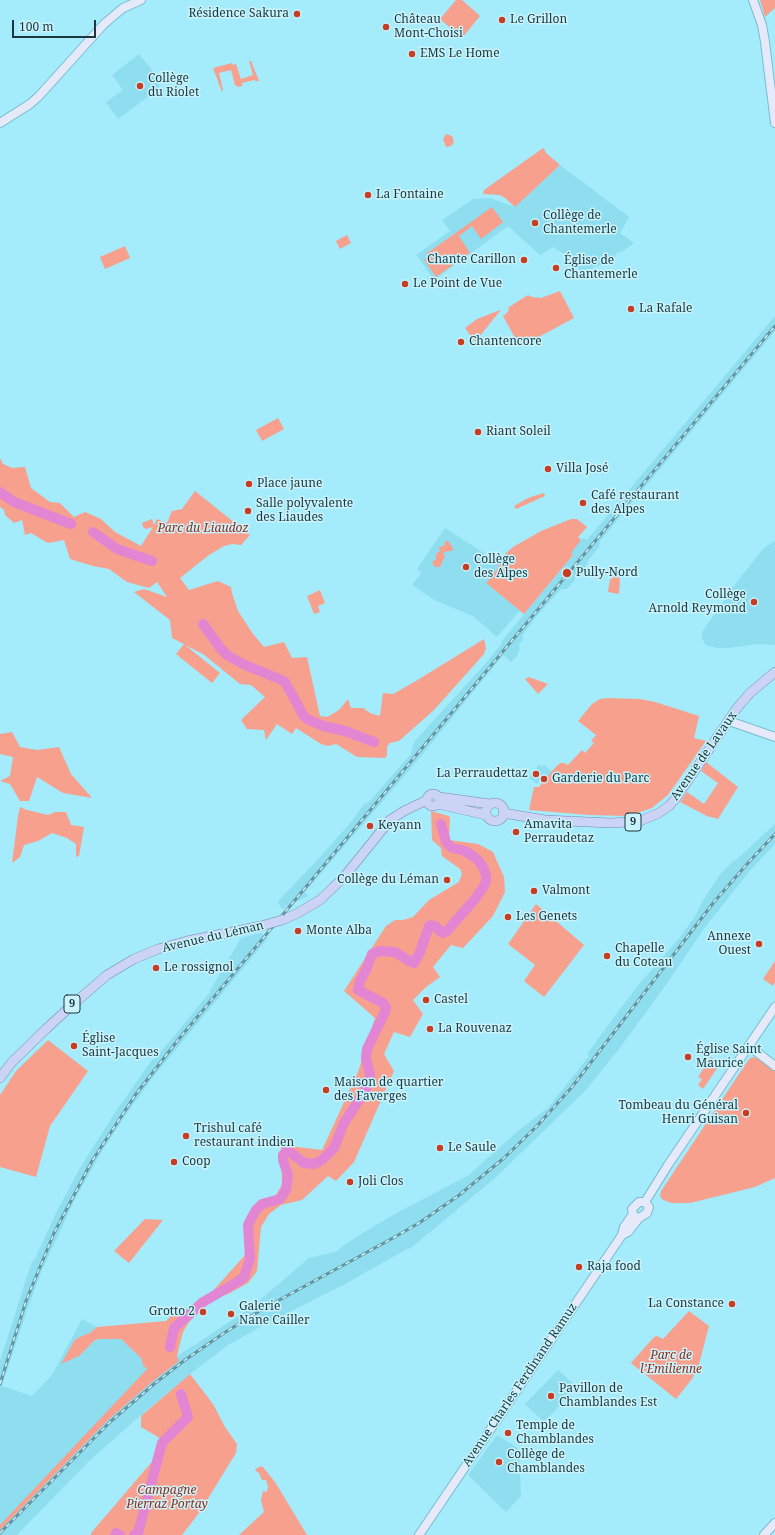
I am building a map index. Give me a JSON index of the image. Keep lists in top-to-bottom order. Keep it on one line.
{"streets":{"main road":["Avenue de Lavaux","9","Avenue du Léman"],"street":["Avenue Charles Ferdinand Ramuz"]},"parks":["Parc du Liaudoz","Parc de l’Emilienne","Campagne Pierraz Portay"],"places":["Résidence Sakura","Le Grillon","Château Mont-Choisi","EMS Le Home","Collège du Riolet","La Fontaine","Collège de Chantemerle","Chante Carillon","Église de Chantemerle","Le Point de Vue","La Rafale","Chantencore","Riant Soleil","Villa José","Place jaune","Café restaurant des Alpes","Salle polyvalente des Liaudes","Collège des Alpes","Pully-Nord","Collège Arnold Reymond","La Perraudettaz","Garderie du Parc","Keyann","Amavita Perraudetaz","Collège du Léman","Valmont","Les Genets","Monte Alba","Annexe Ouest","Chapelle du Coteau","Le rossignol","Castel","La Rouvenaz","Église Saint-Jacques","Église Saint Maurice","Maison de quartier des Faverges","Tombeau du Général Henri Guisan","Trishul café restaurant indien","Le Saule","Coop","Joli Clos","Raja food","La Constance","Grotto 2","Galerie Nane Cailler","Pavillon de Chamblandes Est","Temple de Chamblandes","Collège de Chamblandes"],"scale_bar":"100 m"}
